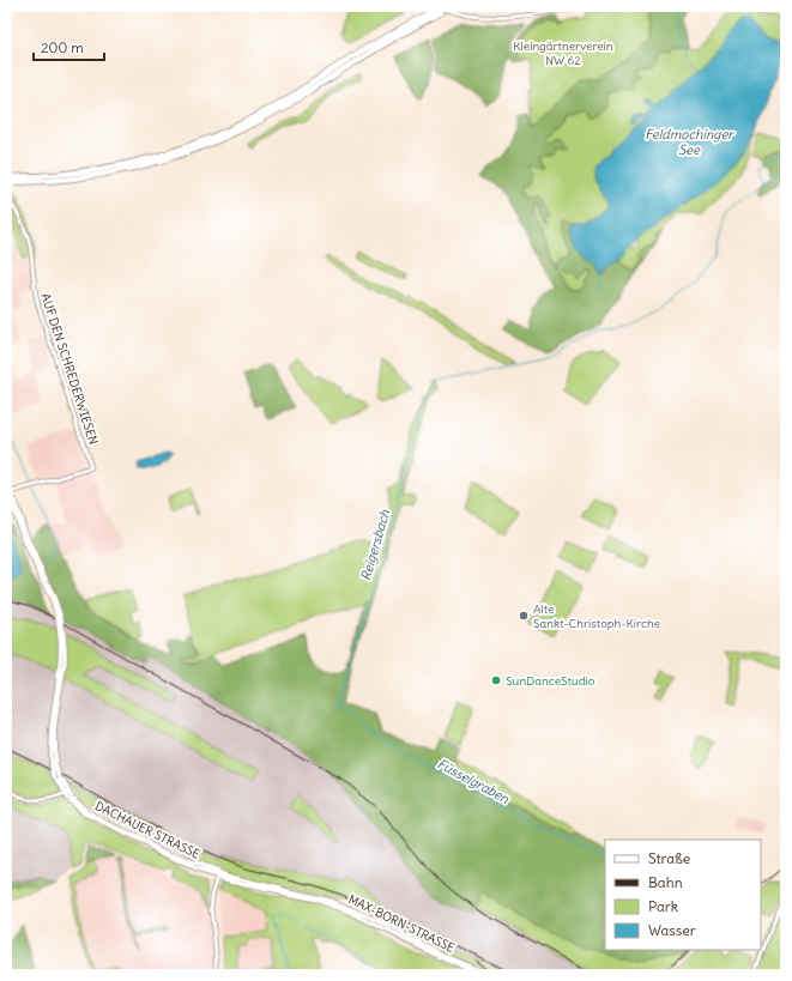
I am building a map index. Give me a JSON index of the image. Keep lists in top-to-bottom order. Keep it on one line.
{"streets":{"main road":["DACHAUER STRASSE","MAX-BORN-STRASSE"],"street":["AUF DEN SCHREDERWIESEN"]},"crossings":[["AUF DEN SCHREDERWIESEN","DACHAUER STRASSE"],["DACHAUER STRASSE","MAX-BORN-STRASSE"]],"water":["Feldmochinger See","Reigersbach","Füsselgraben"],"parks":["Kleingärtnerverein NW 62"],"places":["Alte Sankt-Christoph-Kirche","SunDanceStudio"],"legend":["Straße","Bahn","Park","Wasser"],"scale_bar":"200 m"}
